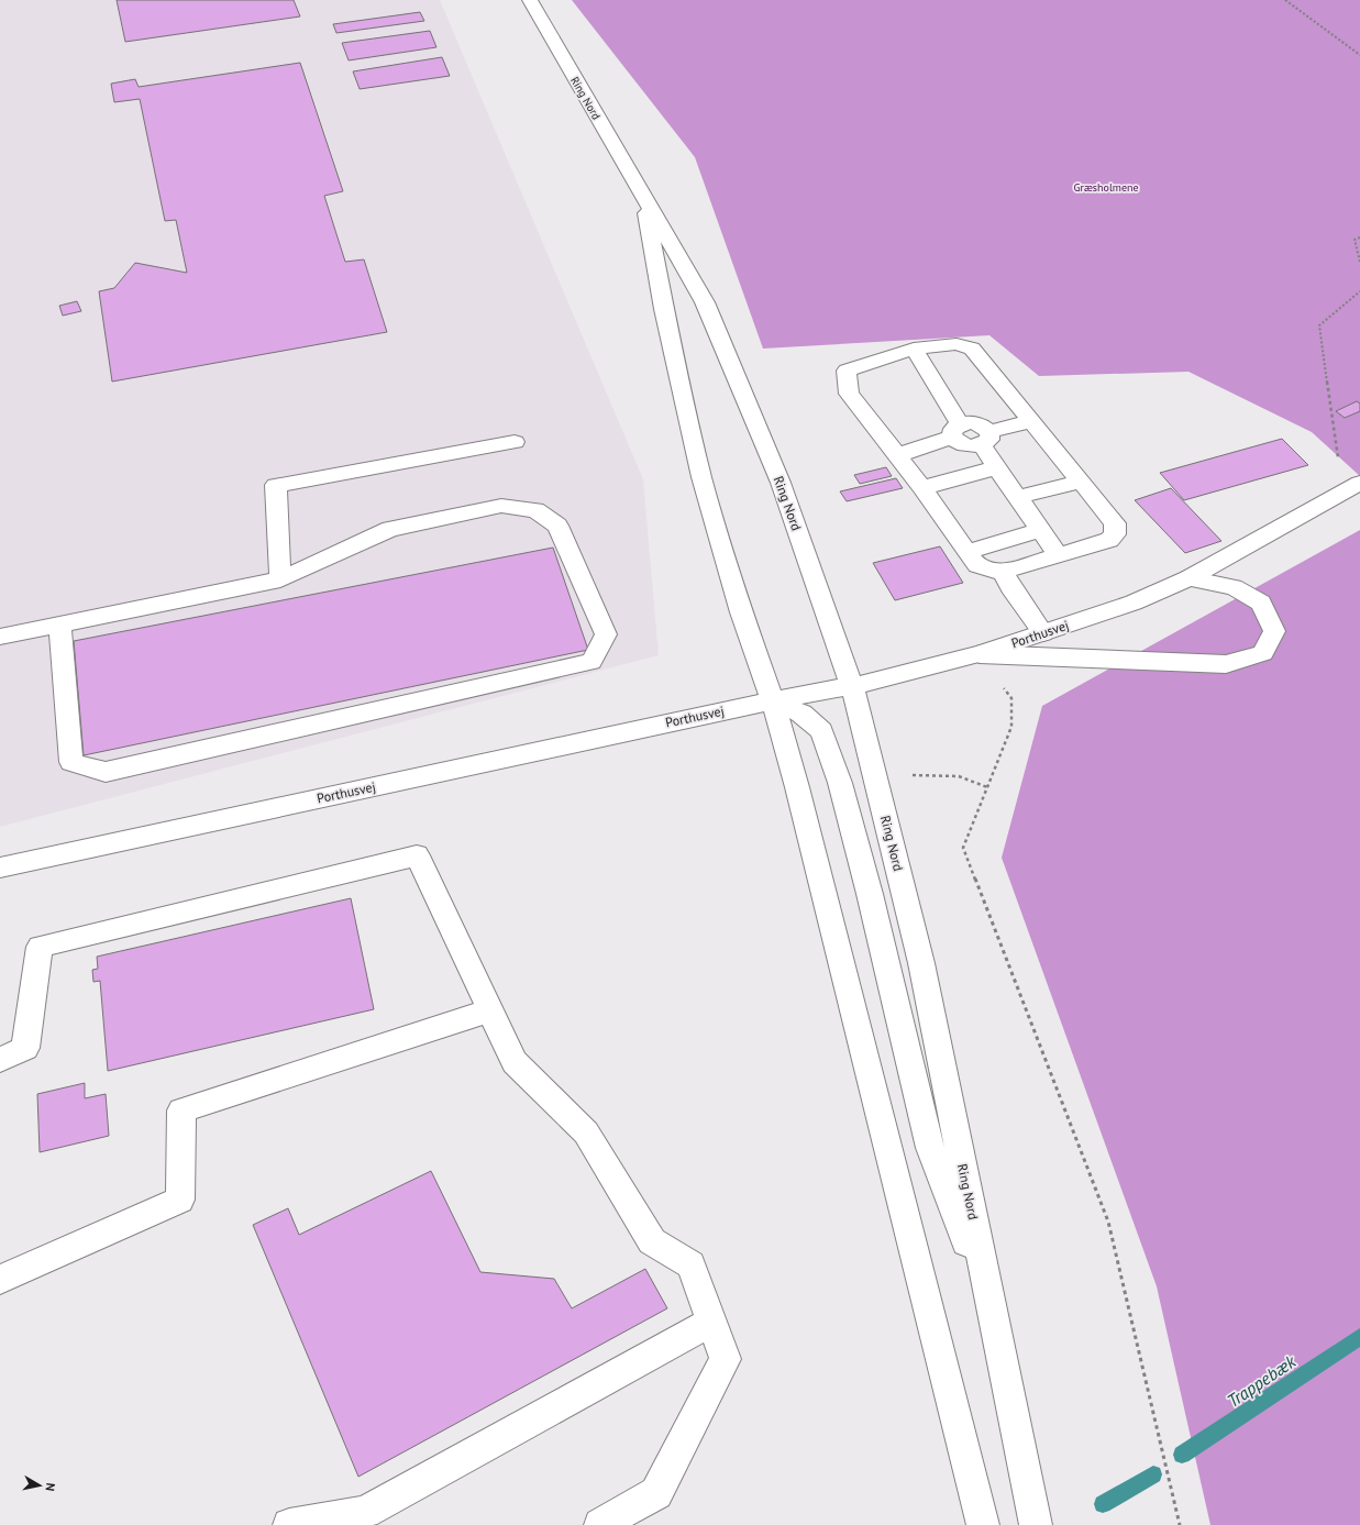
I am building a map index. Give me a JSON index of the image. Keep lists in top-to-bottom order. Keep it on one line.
{"streets":{"main road":["Ring Nord","Porthusvej"]},"crossings":[["Ring Nord","Porthusvej"]],"water":["Trappebæk"],"parks":["Græsholmene"],"north":"right"}
